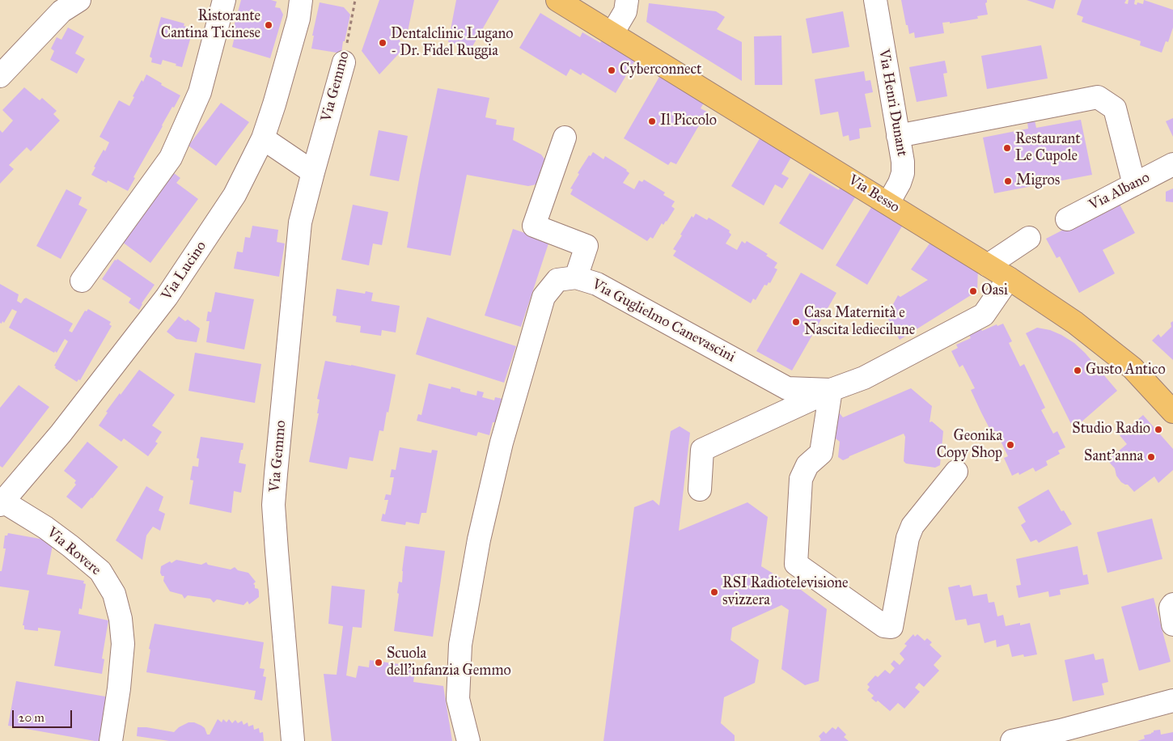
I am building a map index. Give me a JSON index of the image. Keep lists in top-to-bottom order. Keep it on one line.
{"streets":{"main road":["Via Besso"],"street":["Via Gemmo","Via Henri Dunant","Via Albano","Via Lucino","Via Guglielmo Canevascini","Via Rovere"]},"crossings":[["Via Henri Dunant","Via Besso"],["Via Besso","Via Guglielmo Canevascini"],["Via Lucino","Via Rovere"]],"places":["Ristorante Cantina Ticinese","Dentalclinic Lugano - Dr. Fidel Ruggia","Cyberconnect","Il Piccolo","Restaurant Le Cupole","Migros","Oasi","Casa Maternità e Nascita lediecilune","Gusto Antico","Studio Radio","Geonika Copy Shop","Sant'anna","RSI Radiotelevisione svizzera","Scuola dell'infanzia Gemmo"],"scale_bar":"20 m"}
